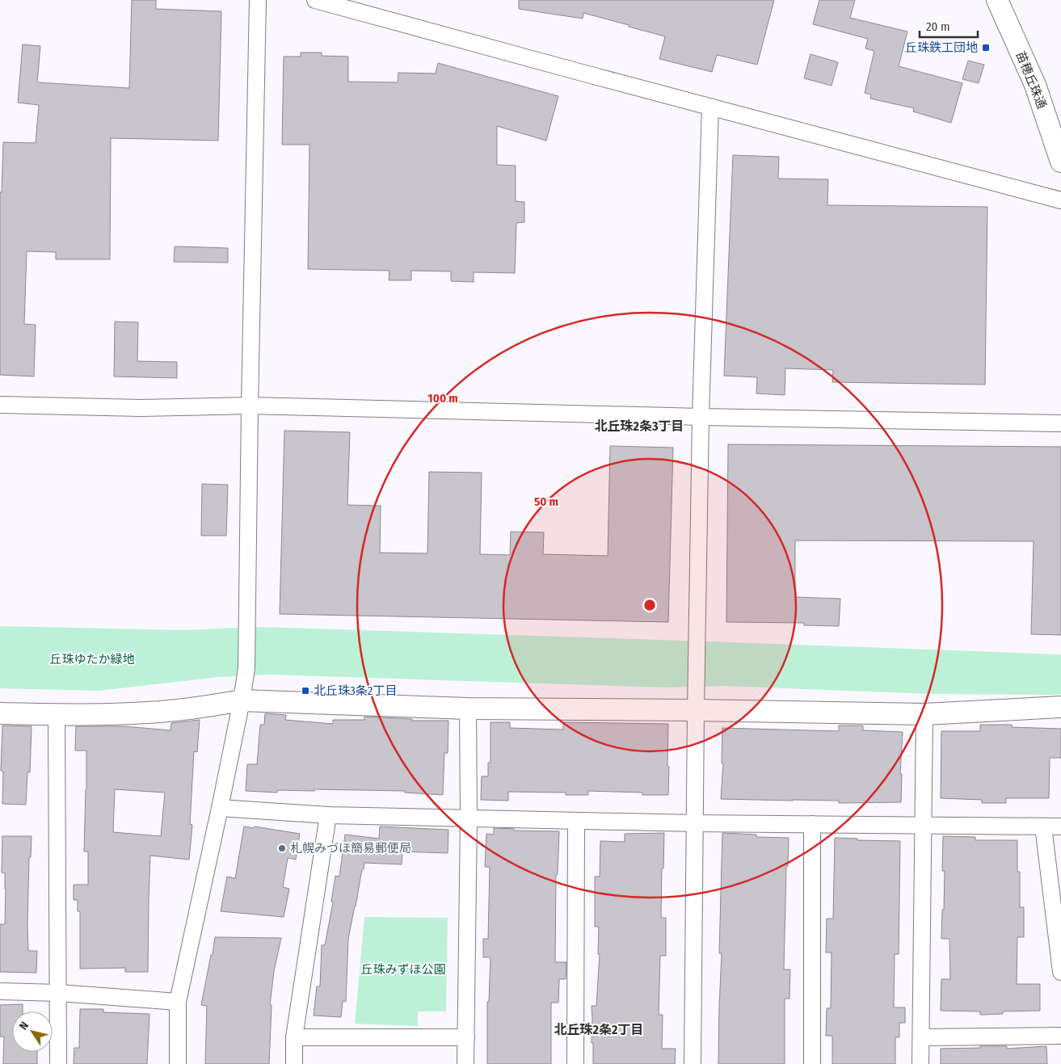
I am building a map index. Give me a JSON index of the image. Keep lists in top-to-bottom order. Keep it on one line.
{"streets":{"street":["苗穂丘珠通"]},"districts":["北丘珠2条3丁目","北丘珠2条2丁目"],"parks":["丘珠ゆたか緑地","丘珠みずほ公園"],"places":{"transit":["丘珠鉄工団地","北丘珠3条2丁目"],"other":["札幌みづほ簡易郵便局"]},"scale_bar":"20 m","north":"top left","rings":["100 m","50 m"]}
